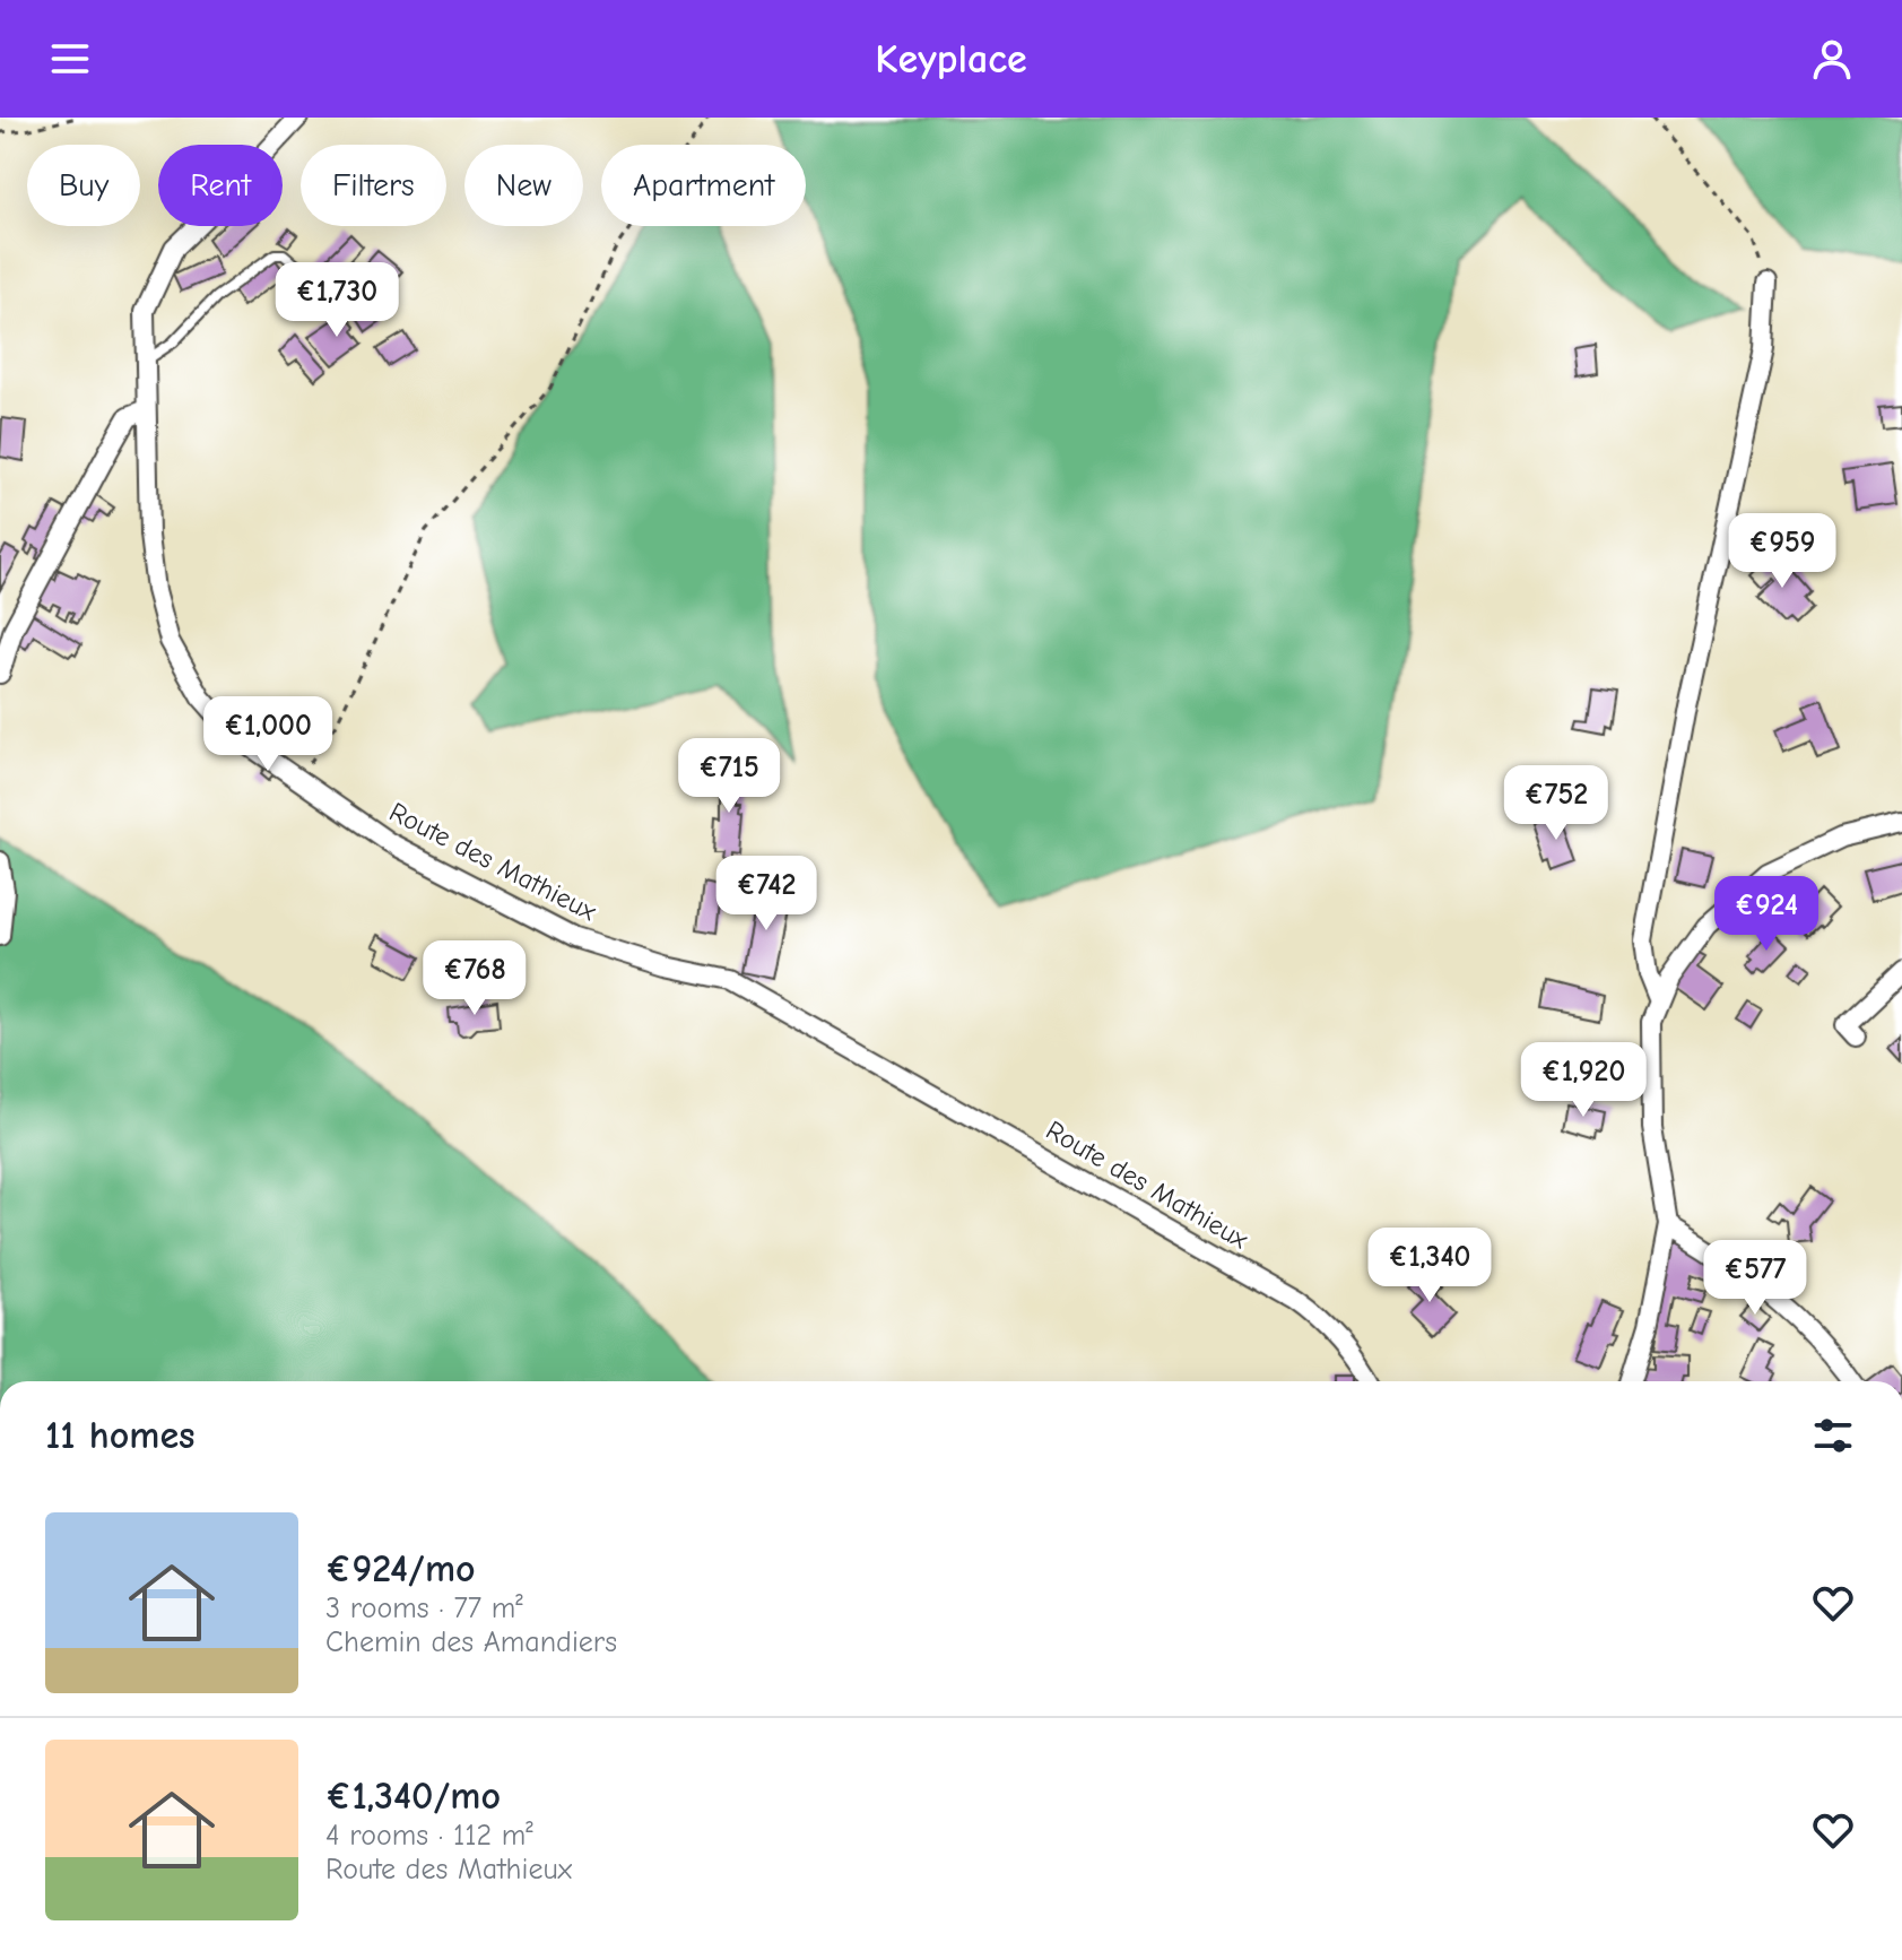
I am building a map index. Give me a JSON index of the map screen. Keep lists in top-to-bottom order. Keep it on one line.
{"streets":{"street":["Route des Mathieux"]},"page":{"header":"Keyplace","chip":["Buy","Rent","Filters","New","Apartment"],"price":["€1,730","€959","€1,000","€715","€752","€742","€924","€768","€1,920","€1,340","€577"],"heading":"11 homes","list":[{"name":"€924/mo","note":"3 rooms · 77 m² · Chemin des Amandiers"},{"name":"€1,340/mo","note":"4 rooms · 112 m² · Route des Mathieux"}]}}
